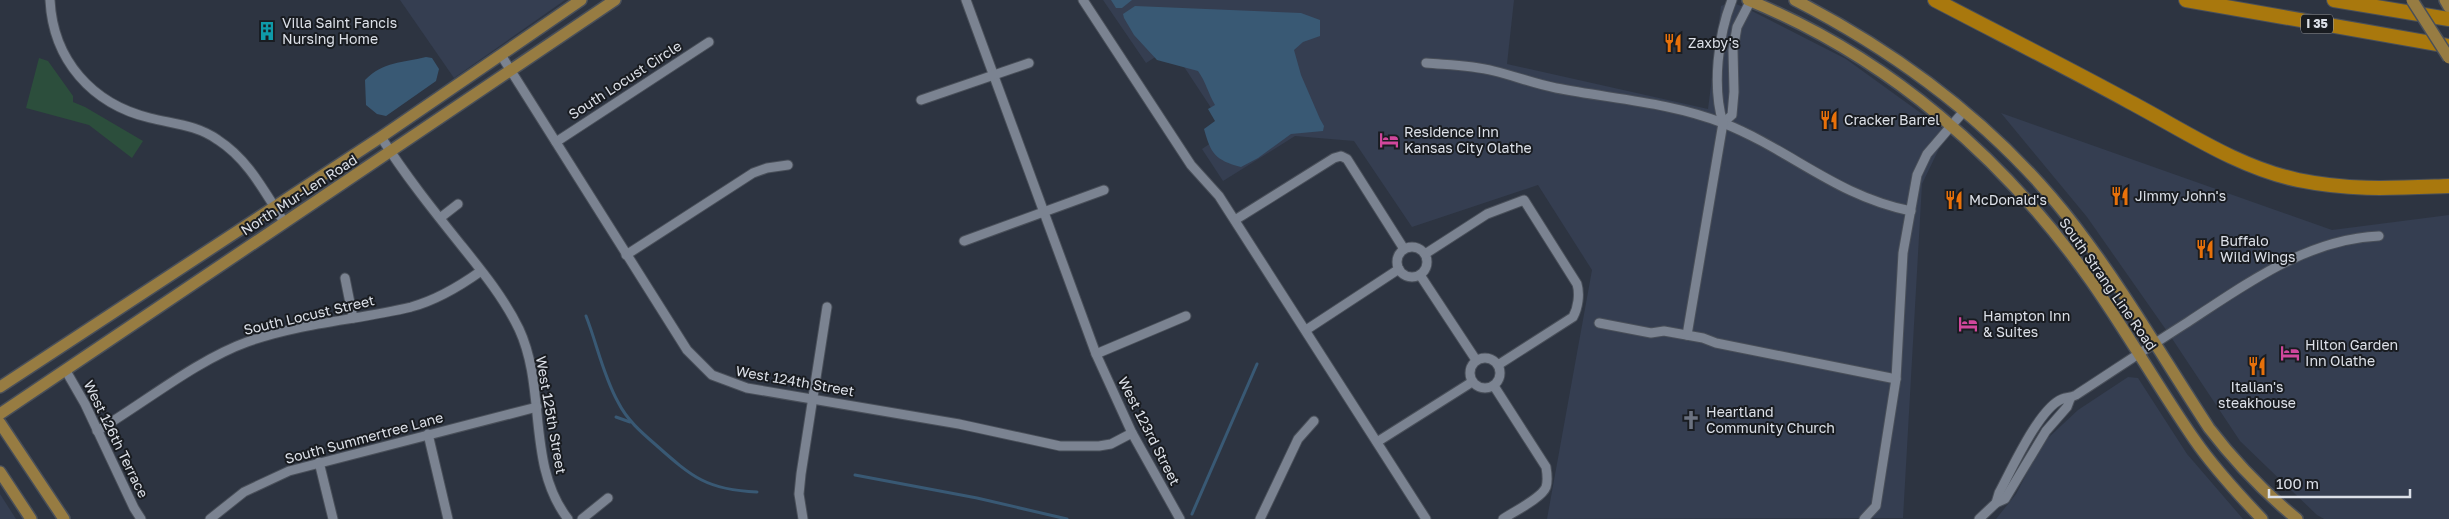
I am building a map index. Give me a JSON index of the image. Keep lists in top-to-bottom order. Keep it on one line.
{"streets":{"highway":["I 35"],"main road":["North Mur-Len Road","South Strang Line Road"],"street":["South Locust Circle","South Locust Street","West 124th Street","West 125th Street","West 123rd Street","South Summertree Lane","West 126th Terrace"]},"crossings":[["South Locust Circle","West 124th Street"],["North Mur-Len Road","West 124th Street"],["North Mur-Len Road","West 125th Street"],["North Mur-Len Road","West 126th Terrace"],["South Locust Street","West 125th Street"],["South Locust Street","West 126th Terrace"],["West 124th Street","West 123rd Street"],["West 125th Street","South Summertree Lane"]],"places":{"building":["Villa Saint Fancis Nursing Home"],"restaurant":["Zaxby's","Cracker Barrel","Jimmy John's","McDonald's","Buffalo Wild Wings","Italian's steakhouse"],"hotel":["Residence Inn Kansas City Olathe","Hampton Inn & Suites","Hilton Garden Inn Olathe"],"church":["Heartland Community Church"]},"scale_bar":"100 m"}
